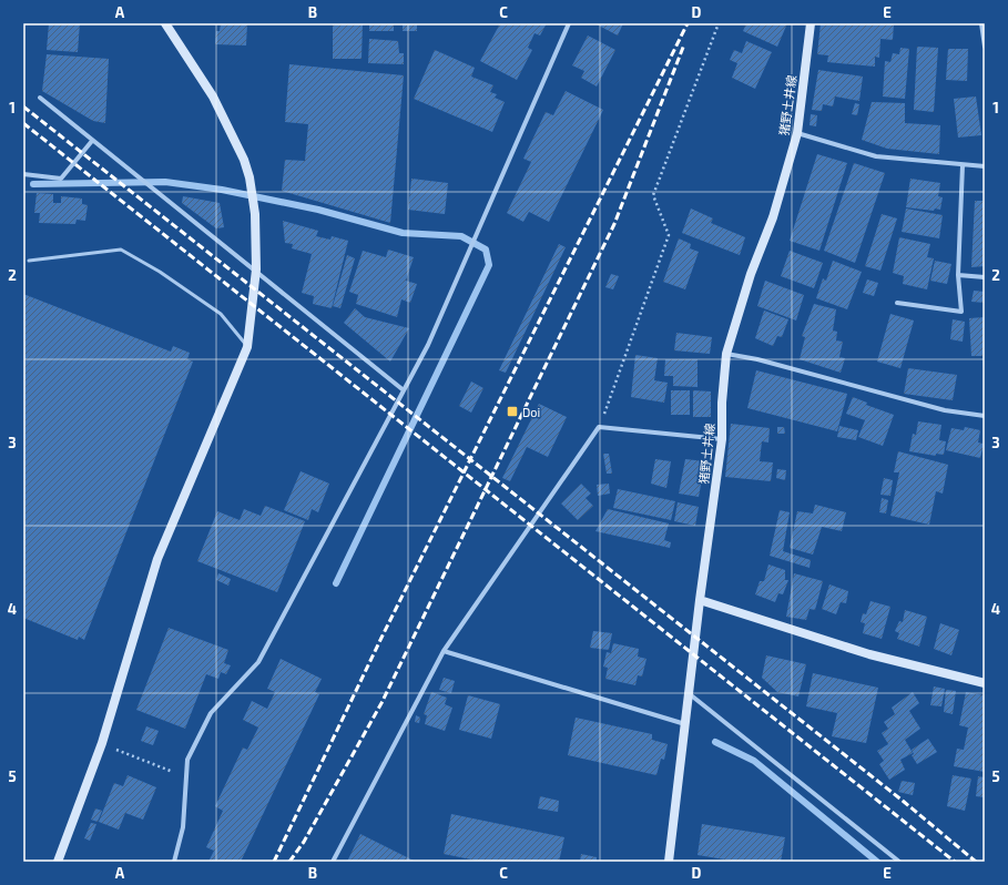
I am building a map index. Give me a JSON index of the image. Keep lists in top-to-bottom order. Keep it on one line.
{"streets":{"street":["猪野土井線"]},"places":{"transit":["Doi"]},"grid":{"columns":["A","B","C","D","E"],"rows":["1","2","3","4","5"]}}
